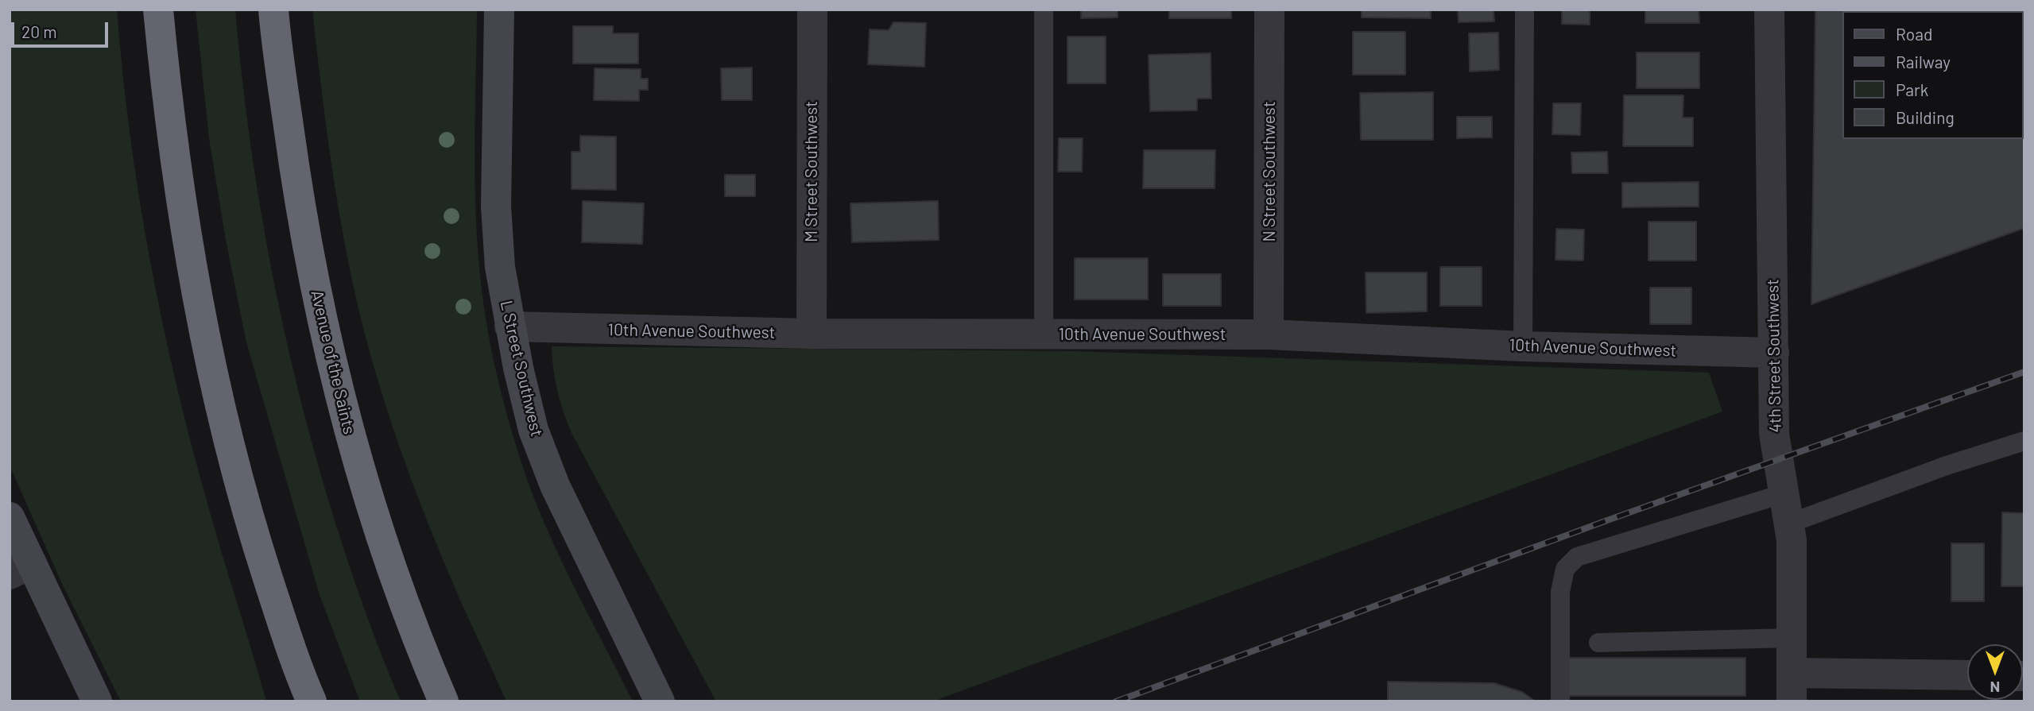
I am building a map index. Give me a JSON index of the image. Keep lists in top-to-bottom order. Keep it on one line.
{"streets":{"highway":["Avenue of the Saints"],"street":["M Street Southwest","N Street Southwest","10th Avenue Southwest","4th Street Southwest","L Street Southwest"]},"crossings":[["M Street Southwest","10th Avenue Southwest"],["N Street Southwest","10th Avenue Southwest"],["10th Avenue Southwest","4th Street Southwest"],["10th Avenue Southwest","L Street Southwest"]],"legend":["Road","Railway","Park","Building"],"scale_bar":"20 m","north":"bottom"}
